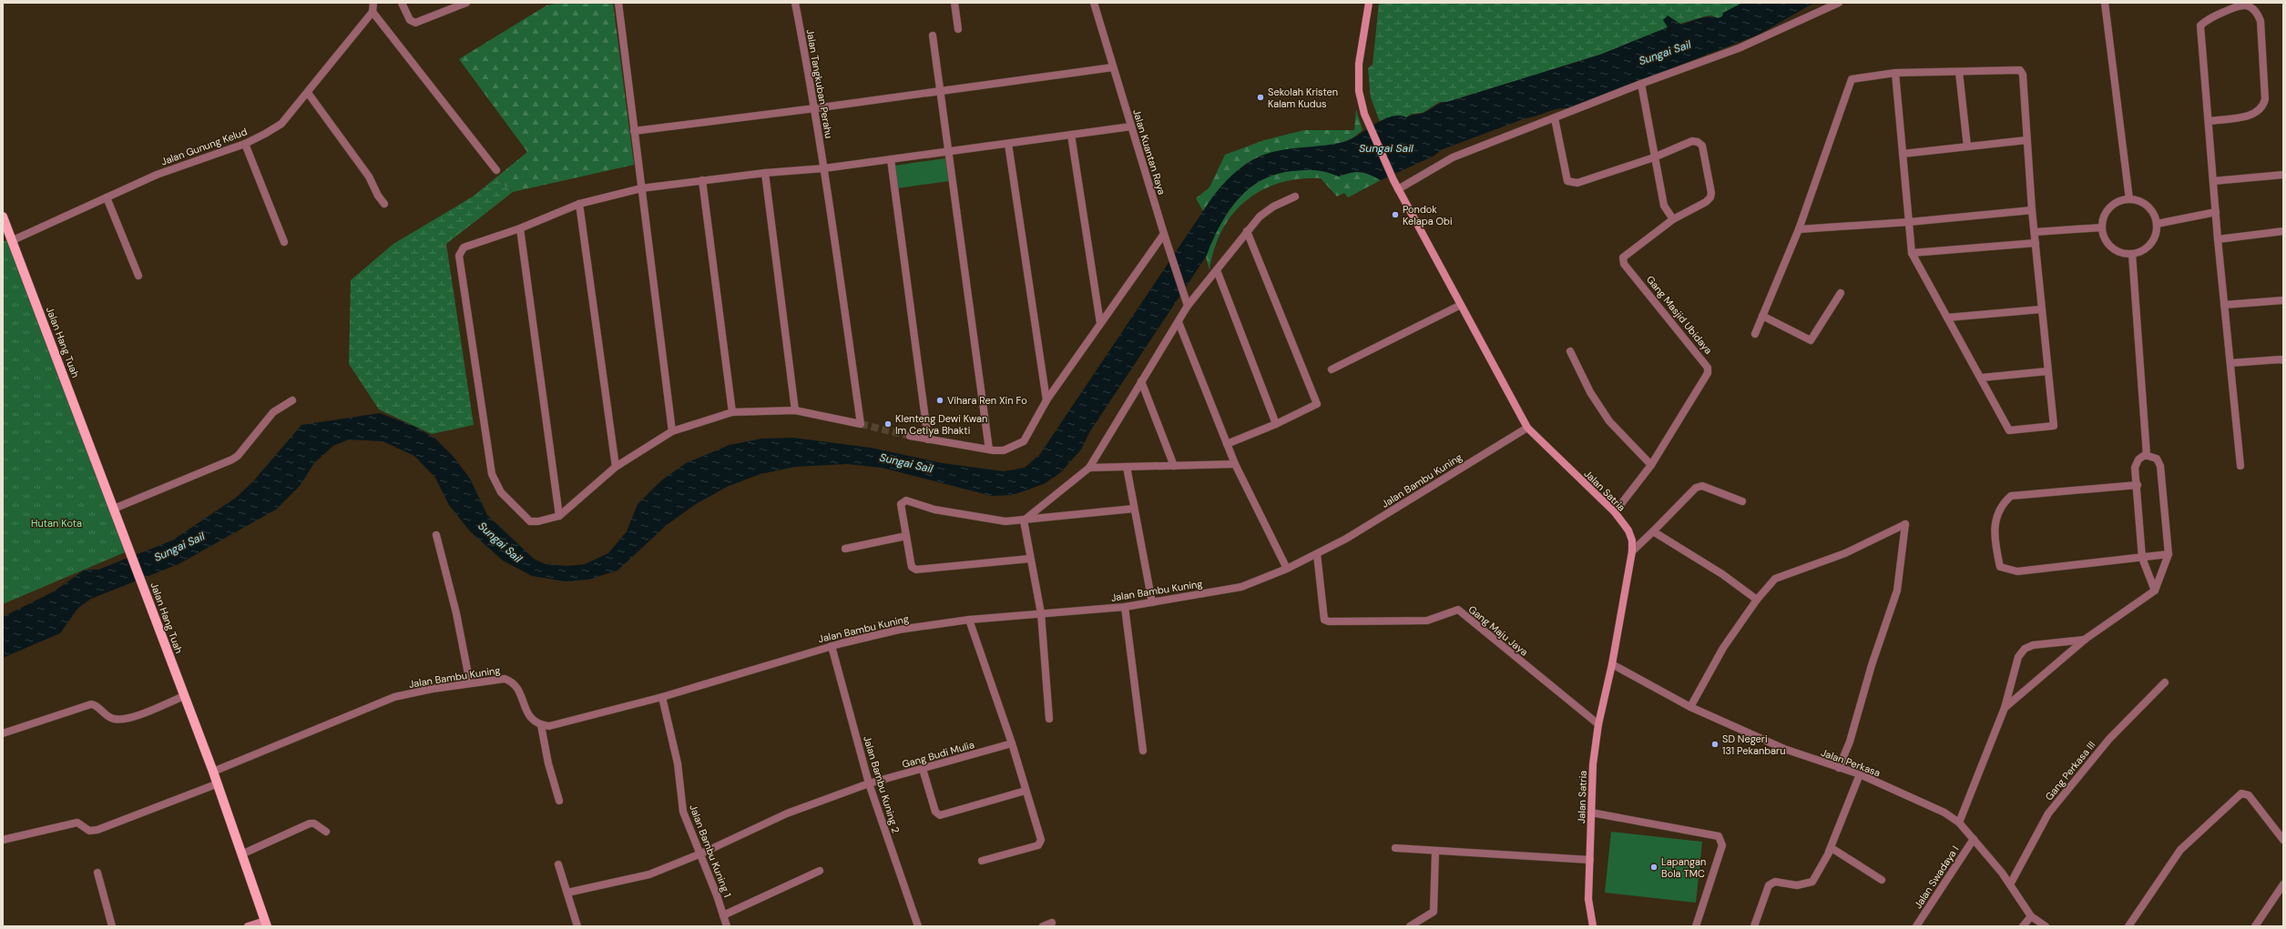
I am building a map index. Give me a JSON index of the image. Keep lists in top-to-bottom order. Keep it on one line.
{"streets":{"main road":["Jalan Hang Tuah"],"street":["Jalan Tangkuban Perahu","Jalan Gunung Kelud","Jalan Kuantan Raya","Gang Masjid Ubidaya","Jalan Bambu Kuning","Jalan Satria","Gang Maju Jaya","Gang Budi Mulia","Jalan Perkasa","Gang Perkasa III","Jalan Bambu Kuning 2","Jalan Bambu Kuning 1","Jalan Swadaya I"]},"crossings":[["Jalan Gunung Kelud","Jalan Hang Tuah"],["Gang Masjid Ubidaya","Jalan Satria"],["Jalan Hang Tuah","Jalan Bambu Kuning"],["Jalan Bambu Kuning","Jalan Satria"],["Jalan Bambu Kuning","Gang Maju Jaya"],["Jalan Bambu Kuning","Jalan Bambu Kuning 2"],["Jalan Bambu Kuning","Jalan Bambu Kuning 1"],["Jalan Satria","Gang Maju Jaya"],["Jalan Satria","Jalan Perkasa"],["Gang Budi Mulia","Jalan Bambu Kuning 2"],["Gang Budi Mulia","Jalan Bambu Kuning 1"],["Jalan Perkasa","Gang Perkasa III"],["Jalan Perkasa","Jalan Swadaya I"]],"water":["Sungai Sail"],"parks":["Hutan Kota"],"places":["Sekolah Kristen Kalam Kudus","Pondok Kelapa Obi","Vihara Ren Xin Fo","Klenteng Dewi Kwan Im Cetiya Bhakti","SD Negeri 131 Pekanbaru","Lapangan Bola TMC"]}
